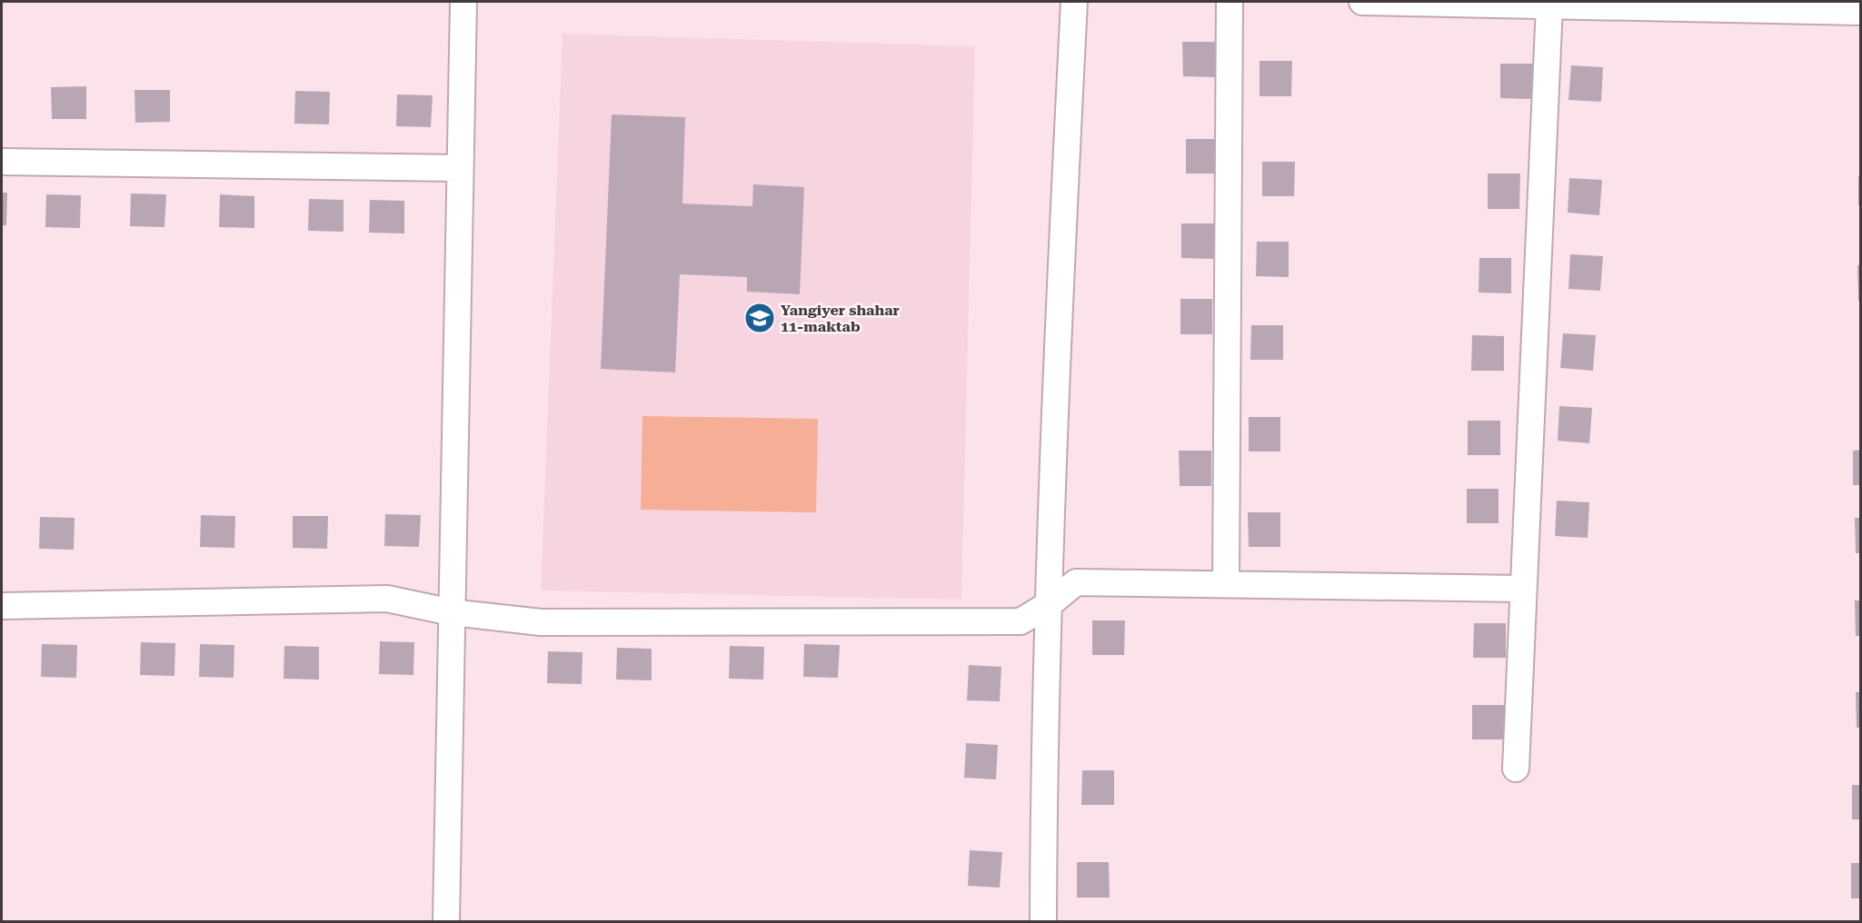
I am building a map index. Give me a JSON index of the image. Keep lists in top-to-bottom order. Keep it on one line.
{"places":{"school or university":["Yangiyer shahar 11-maktab"]}}
